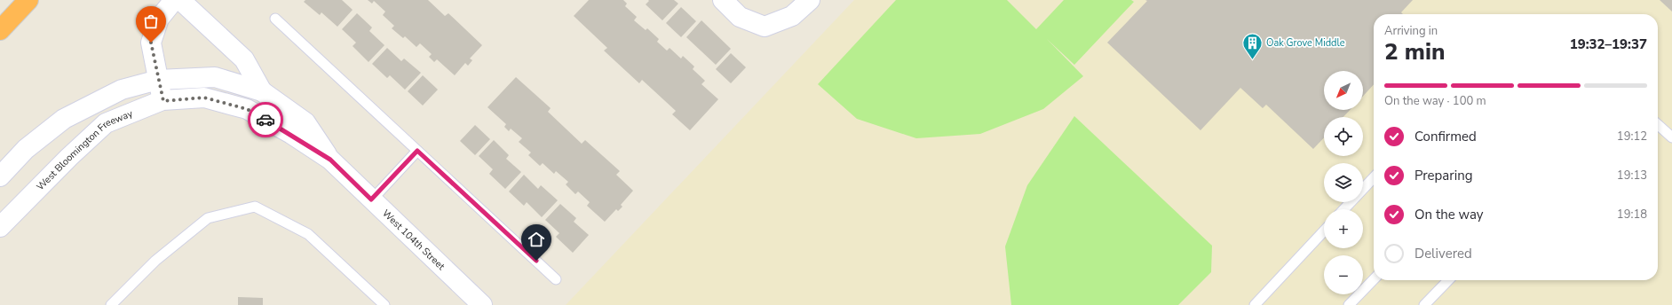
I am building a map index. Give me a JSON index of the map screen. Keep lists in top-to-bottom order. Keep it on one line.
{"streets":{"street":["West Bloomington Freeway","West 104th Street"]},"crossings":[["West Bloomington Freeway","West 104th Street"]],"places":{"building":["Oak Grove Middle"]},"north":"bottom left","page":{"heading":["2 min","Arriving in","19:32–19:37"],"map_buttons":["+","−"],"bar":"On the way · 100 m","list":[["Confirmed","19:12"],["Preparing","19:13"],["On the way","19:18"],"Delivered"]}}
